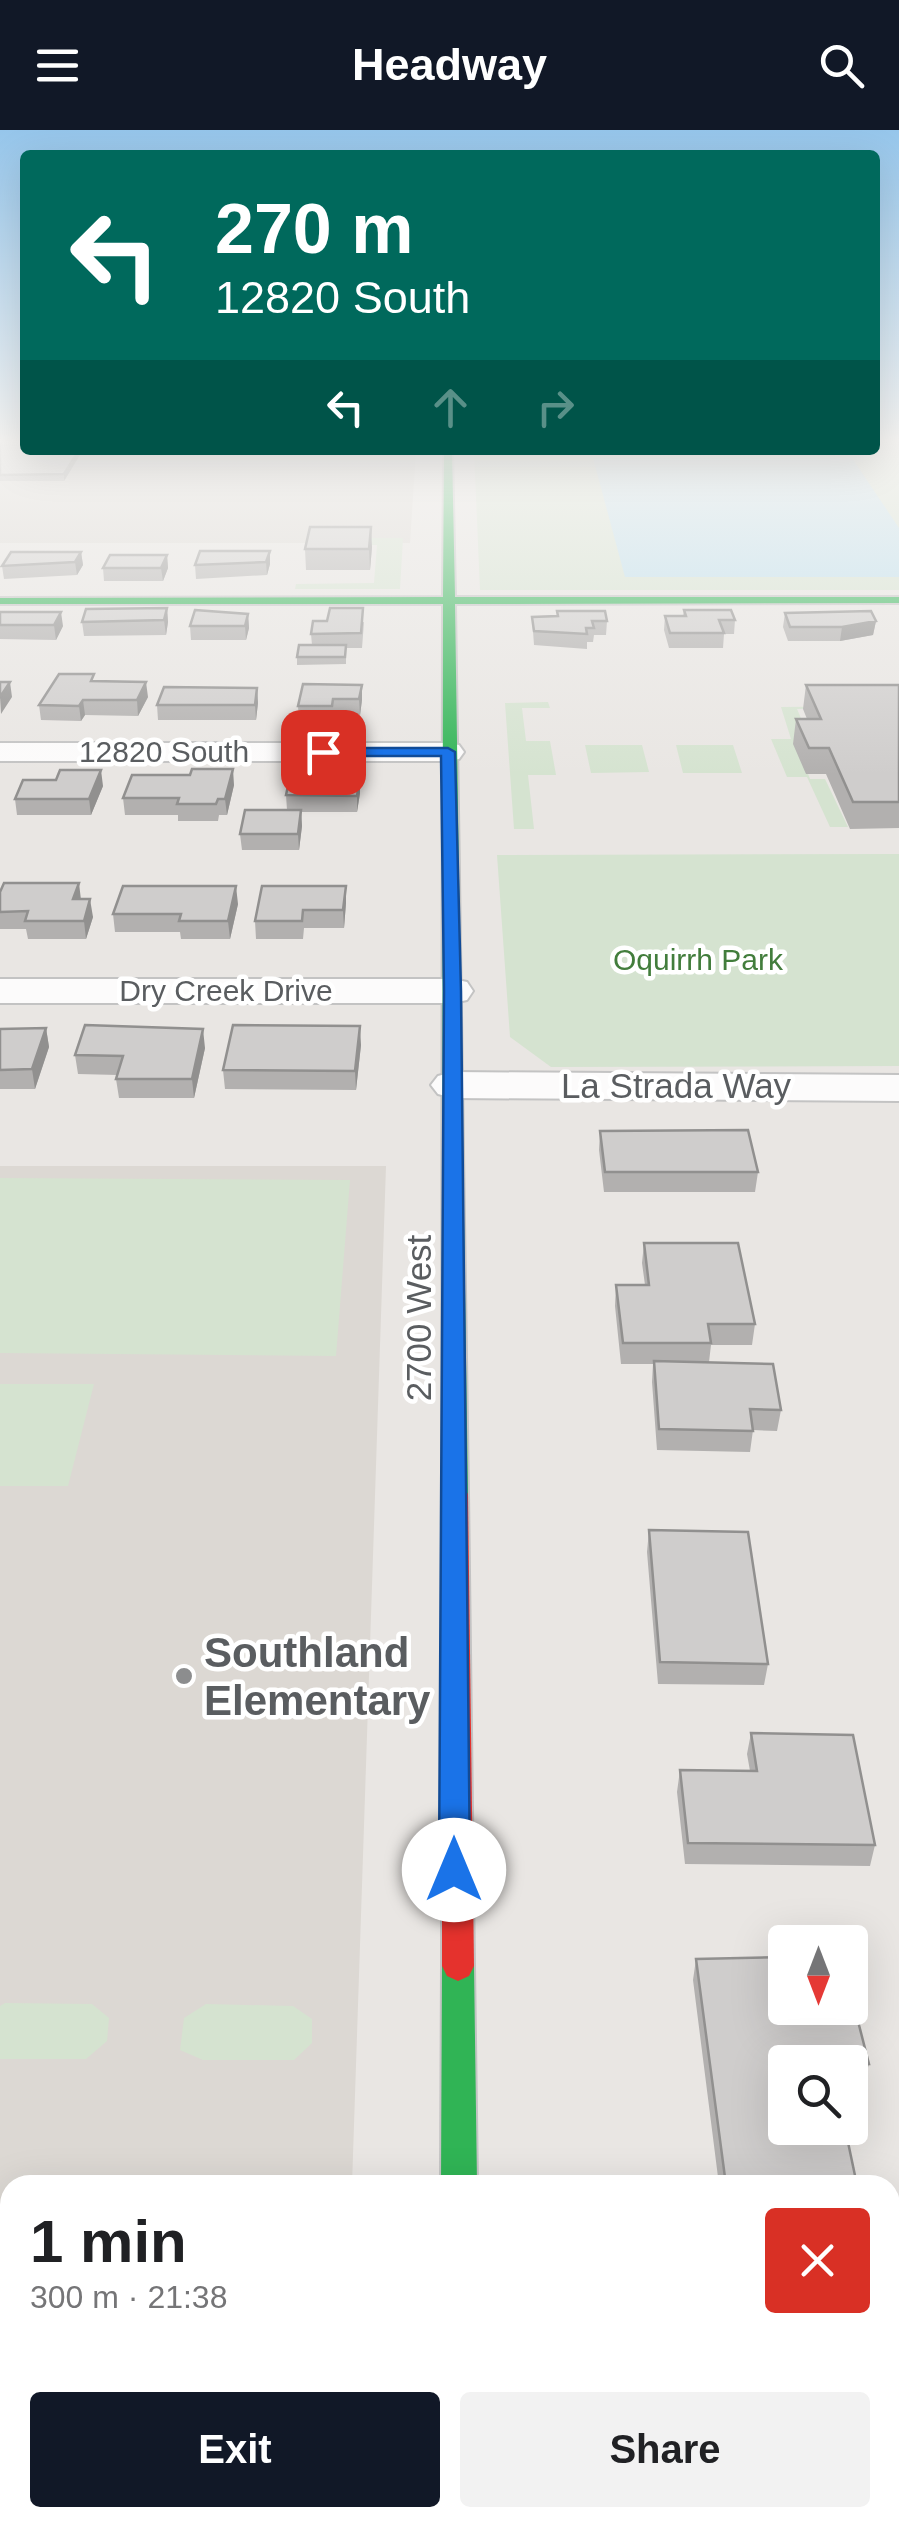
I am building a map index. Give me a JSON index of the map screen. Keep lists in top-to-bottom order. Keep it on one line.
{"streets":{"main road":["2700 West"],"street":["12820 South","Dry Creek Drive","La Strada Way"]},"crossings":[["12820 South","2700 West"],["Dry Creek Drive","2700 West"],["La Strada Way","2700 West"]],"parks":["Oquirrh Park"],"places":["Southland Elementary"],"north":"bottom","page":{"header":"Headway","turn":["270 m","12820 South"],"heading":["1 min","300 m · 21:38"],"buttons":["Exit","Share"]}}
